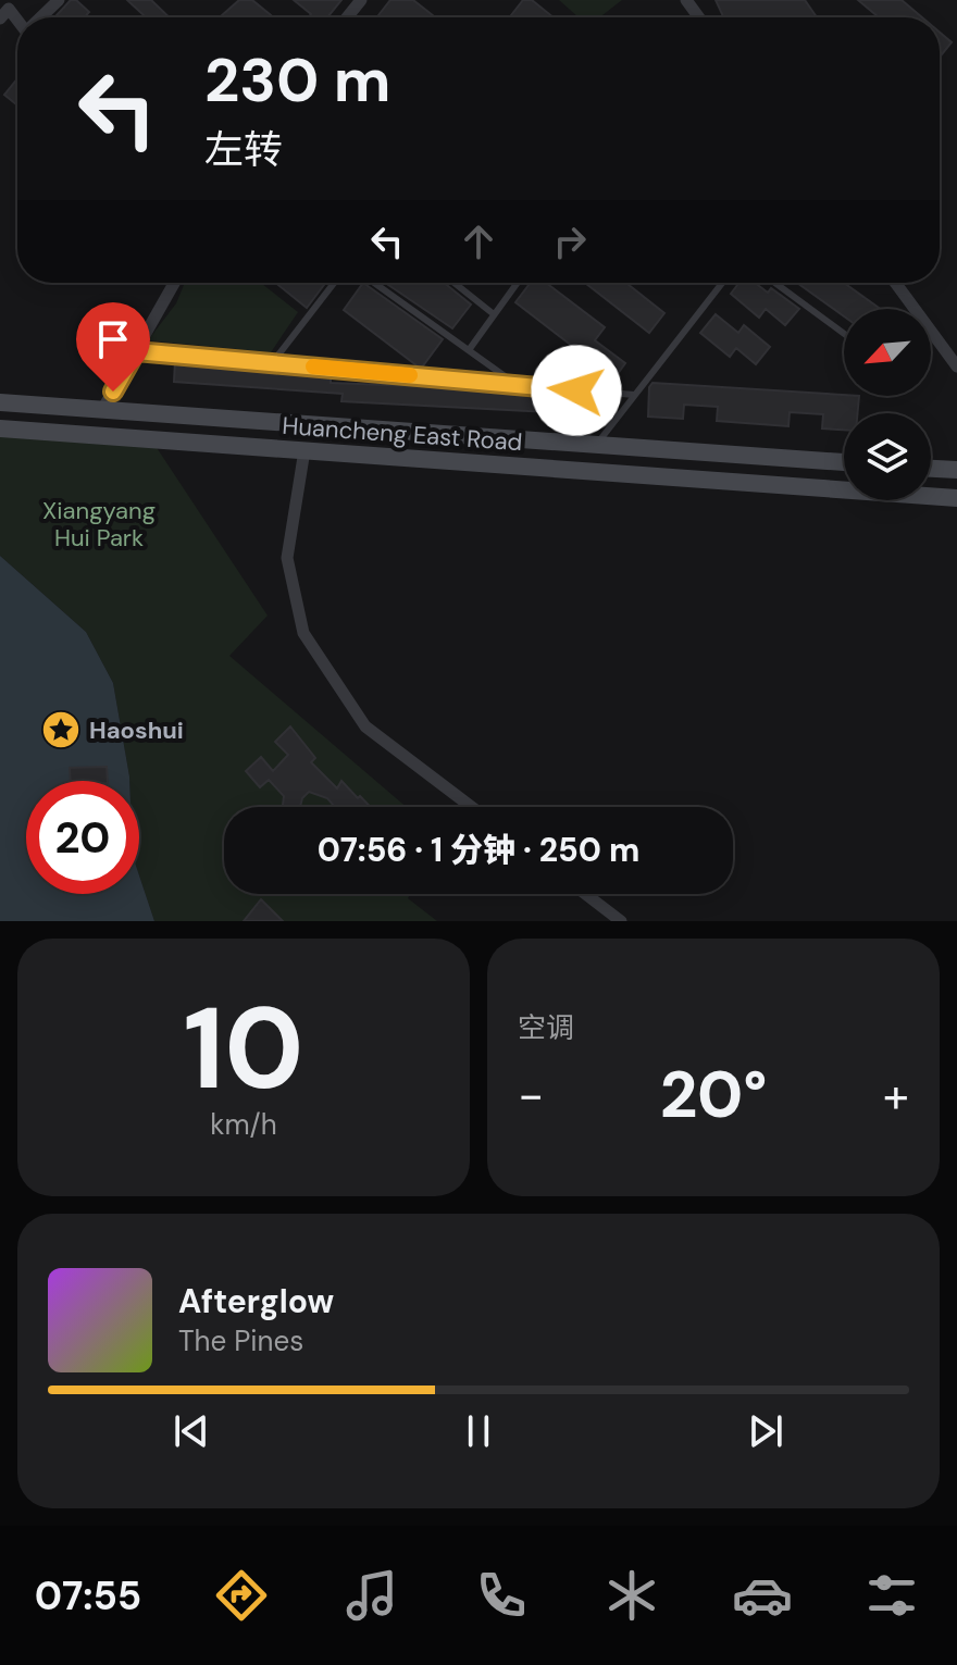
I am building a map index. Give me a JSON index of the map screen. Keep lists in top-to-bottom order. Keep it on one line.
{"streets":{"main road":["Huancheng East Road"]},"parks":["Xiangyang Hui Park"],"places":{"place":["Haoshui"]},"north":"bottom left","page":{"turn":["230 m","左转"],"limit":"20","trip":"07:56 · 1 分钟 · 250 m","tile":[["10","km/h"],"空调"],"heat":["−","20°","+"],"song":["Afterglow","The Pines"],"tabs":"07:55"}}
